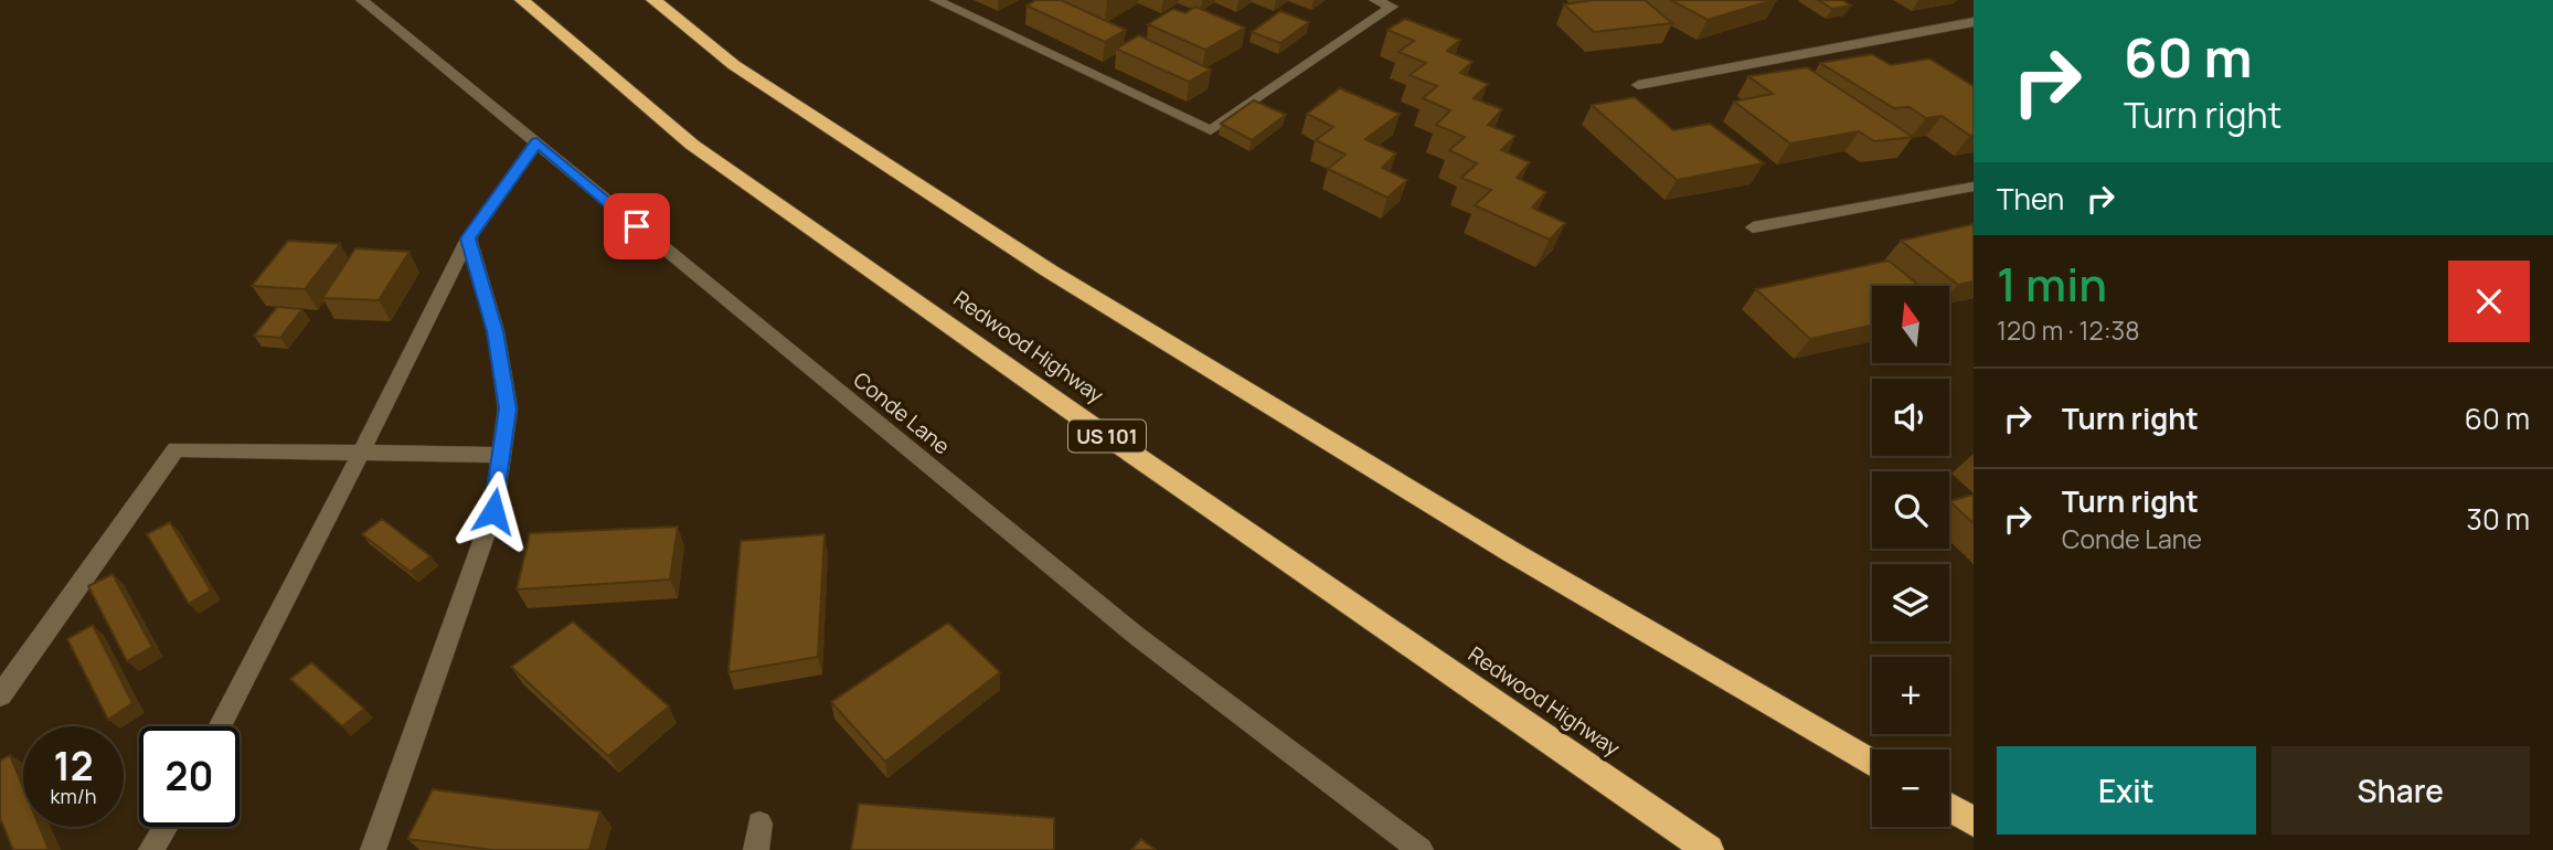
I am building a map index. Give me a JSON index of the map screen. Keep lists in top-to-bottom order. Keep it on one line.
{"streets":{"highway":["Redwood Highway","US 101"],"street":["Conde Lane"]},"north":"top","page":{"turn":["60 m","Turn right"],"then":"Then","heading":["1 min","120 m · 12:38"],"map_buttons":["+","−"],"list":[{"name":"Turn right","value":"60 m"},{"name":"Turn right","note":"Conde Lane","value":"30 m"}],"speed":"12 km/h","limit":"20","buttons":["Exit","Share"]}}
